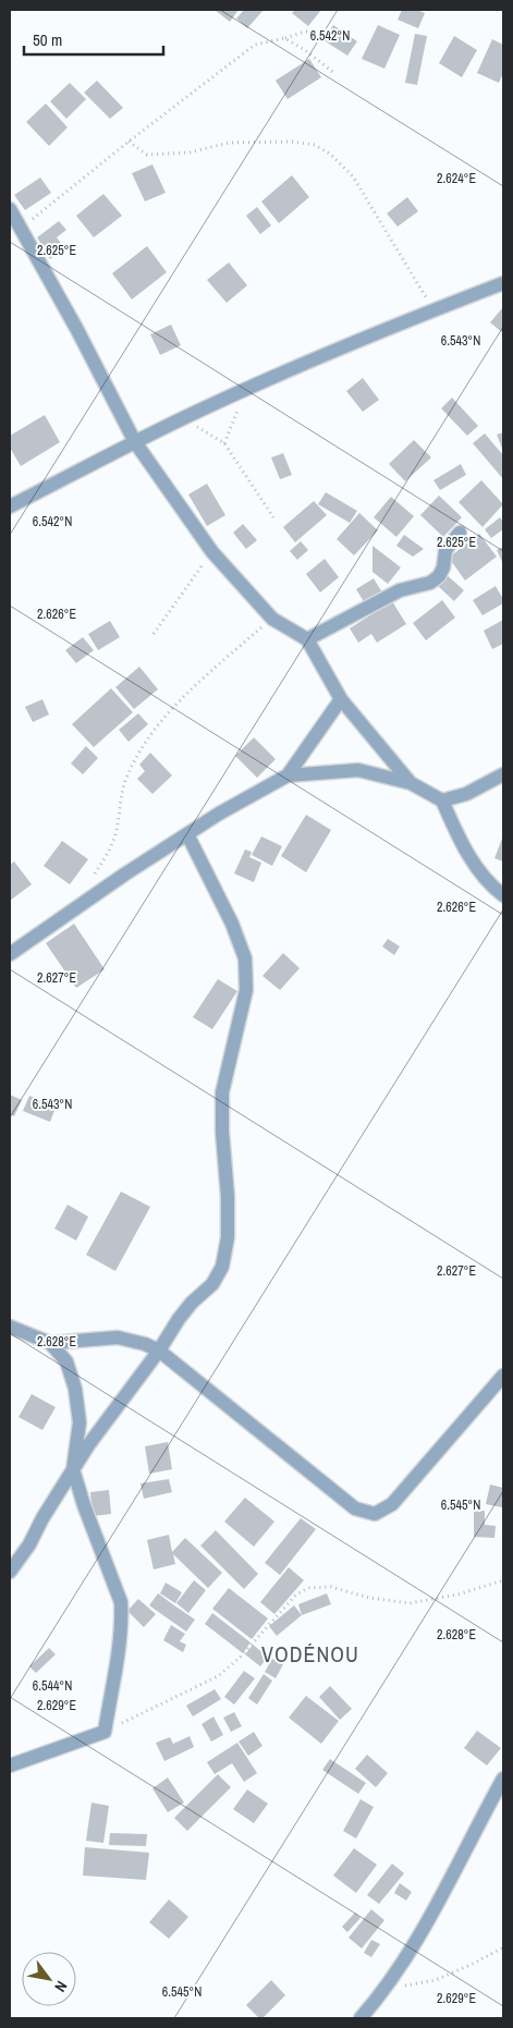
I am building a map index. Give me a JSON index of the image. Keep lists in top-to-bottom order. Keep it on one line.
{"districts":["VODÉNOU"],"scale_bar":"50 m","north":"bottom right","coordinates":["6.542°N","2.624°E","2.625°E","6.543°N","2.626°E","2.627°E","2.628°E","6.545°N","6.544°N","2.629°E"]}
